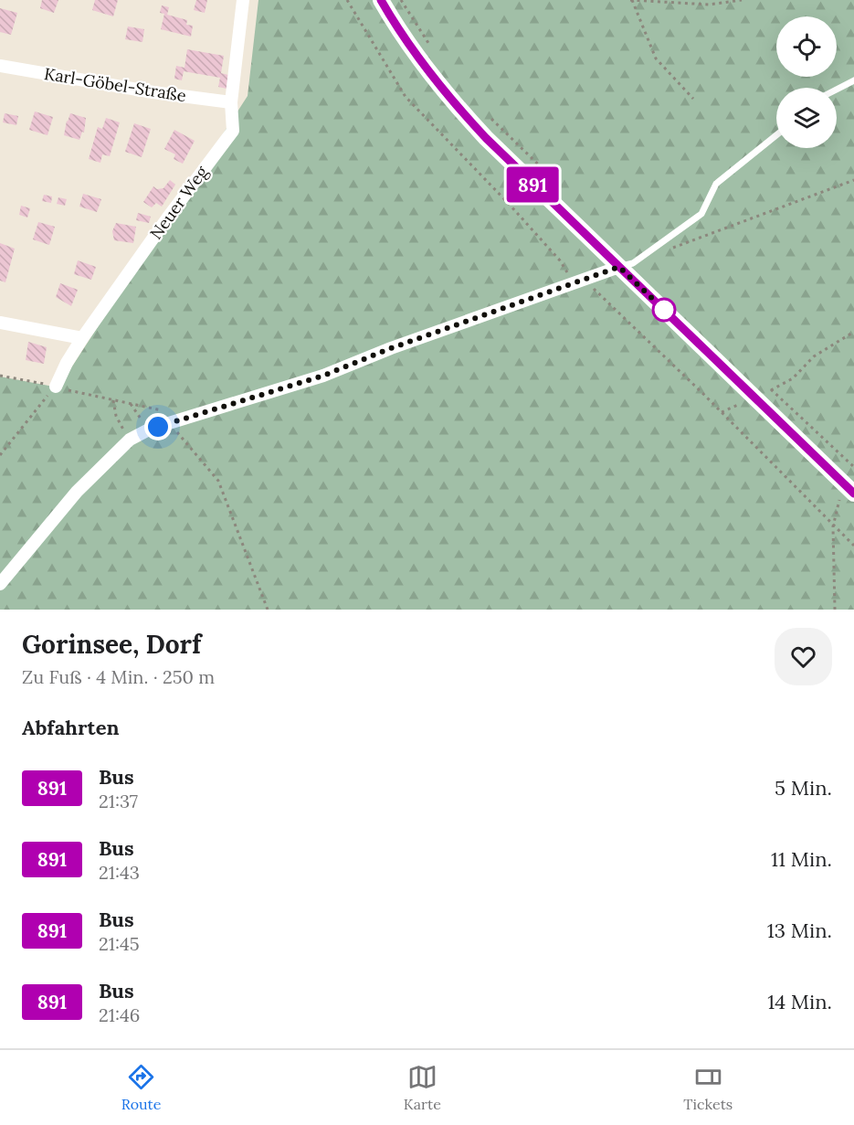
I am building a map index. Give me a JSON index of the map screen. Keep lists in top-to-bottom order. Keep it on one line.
{"streets":{"street":["Karl-Göbel-Straße","Neuer Weg"]},"crossings":[["Karl-Göbel-Straße","Neuer Weg"]],"lines":["bus line 891"],"page":{"on_map":"891","heading":[["Gorinsee, Dorf","Zu Fuß · 4 Min. · 250 m"],"Abfahrten"],"list":[{"mark":"891","name":"Bus","note":"21:37","value":"5 Min."},{"mark":"891","name":"Bus","note":"21:43","value":"11 Min."},{"mark":"891","name":"Bus","note":"21:45","value":"13 Min."},{"mark":"891","name":"Bus","note":"21:46","value":"14 Min."}],"tabs":["Route","Karte","Tickets"]}}
